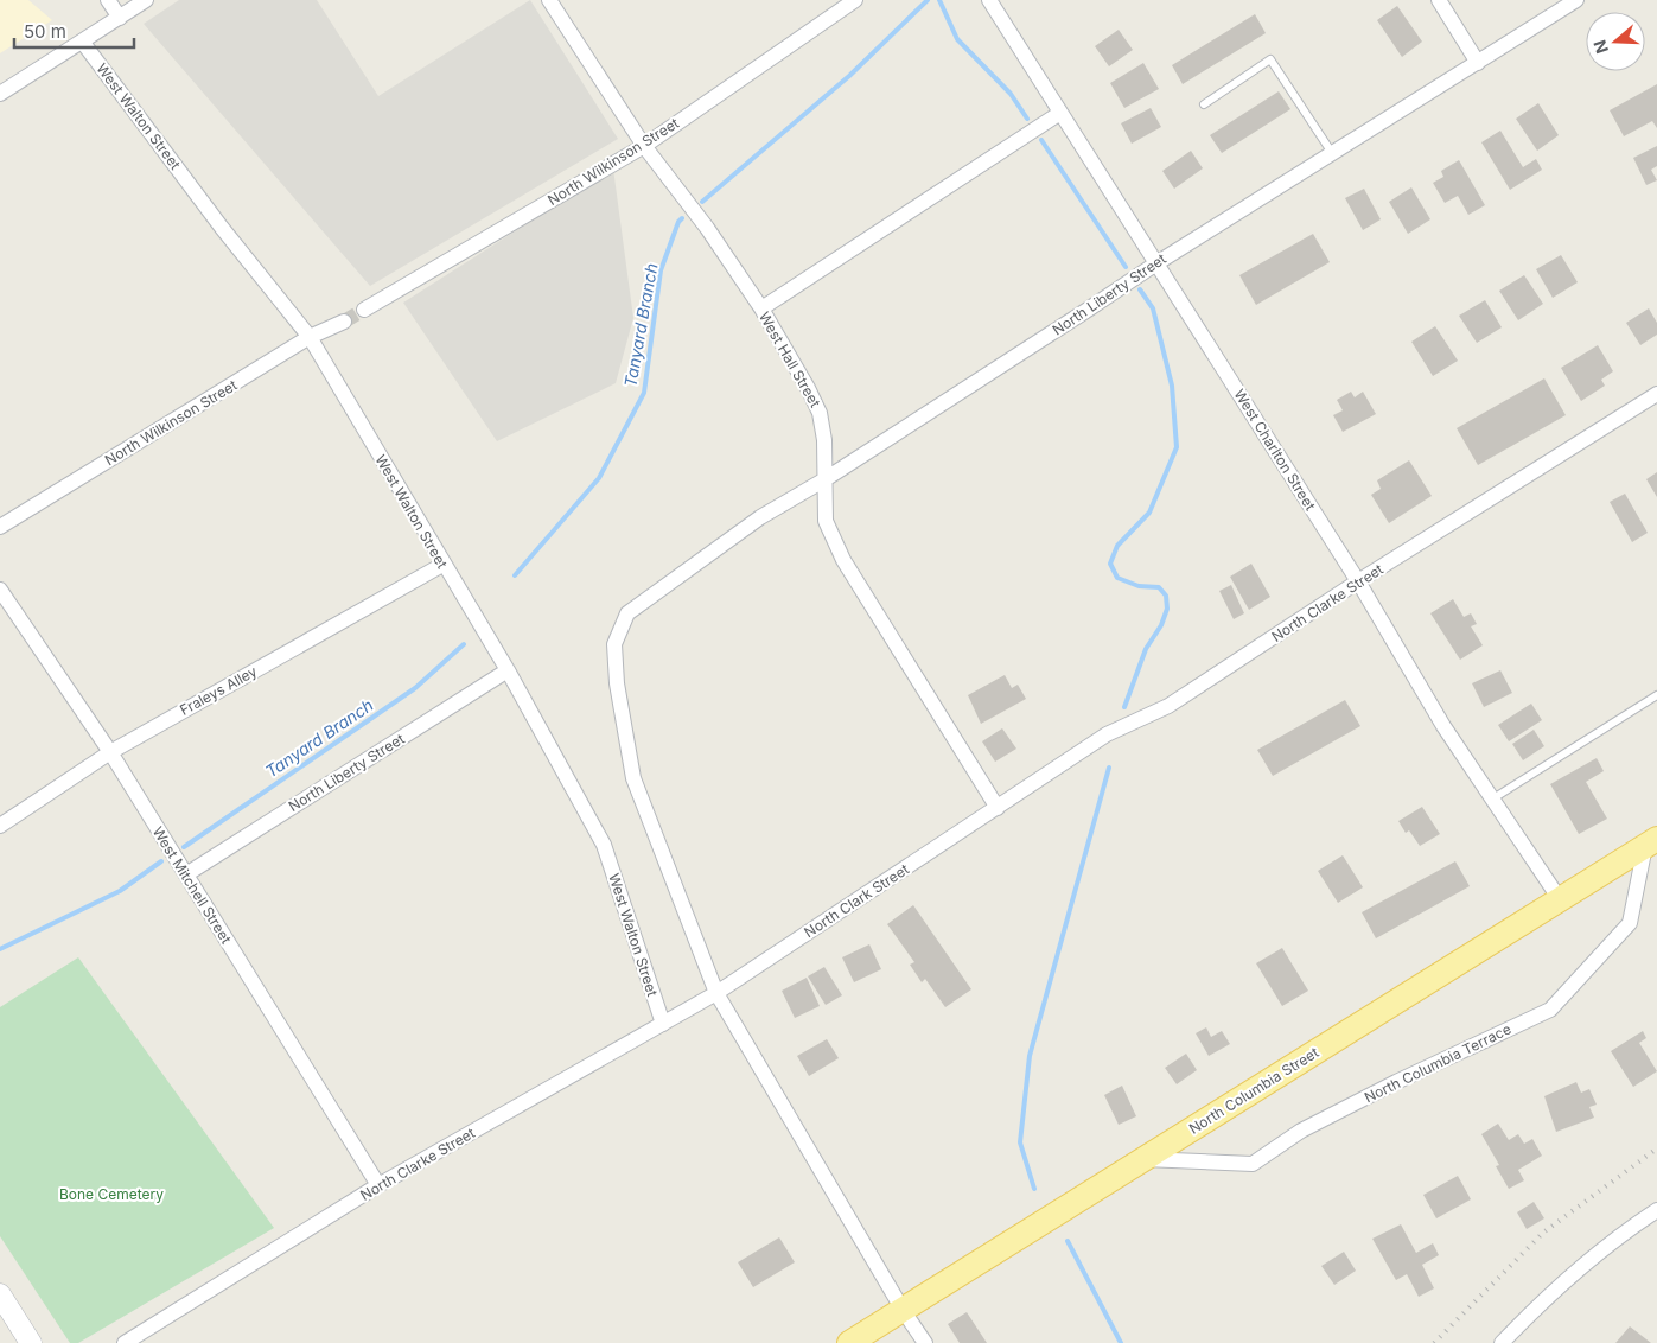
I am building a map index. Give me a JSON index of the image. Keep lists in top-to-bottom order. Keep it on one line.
{"streets":{"main road":["North Columbia Street"],"street":["West Walton Street","North Wilkinson Street","North Liberty Street","West Hall Street","West Charlton Street","North Clarke Street","Fraleys Alley","West Mitchell Street","North Clark Street","North Columbia Terrace"]},"crossings":[["West Walton Street","North Wilkinson Street"],["West Walton Street","North Liberty Street"],["West Walton Street","North Clarke Street"],["West Walton Street","Fraleys Alley"],["North Wilkinson Street","West Hall Street"],["North Liberty Street","West Hall Street"],["North Liberty Street","West Charlton Street"],["North Liberty Street","North Clarke Street"],["North Liberty Street","West Mitchell Street"],["North Liberty Street","North Clark Street"],["West Hall Street","North Clarke Street"],["West Hall Street","North Clark Street"],["West Charlton Street","North Clarke Street"],["West Charlton Street","North Columbia Street"],["North Clarke Street","West Mitchell Street"],["North Clarke Street","North Clark Street"],["Fraleys Alley","West Mitchell Street"],["North Columbia Terrace","North Columbia Street"]],"water":["Tanyard Branch"],"parks":["Bone Cemetery"],"scale_bar":"50 m","north":"left"}
